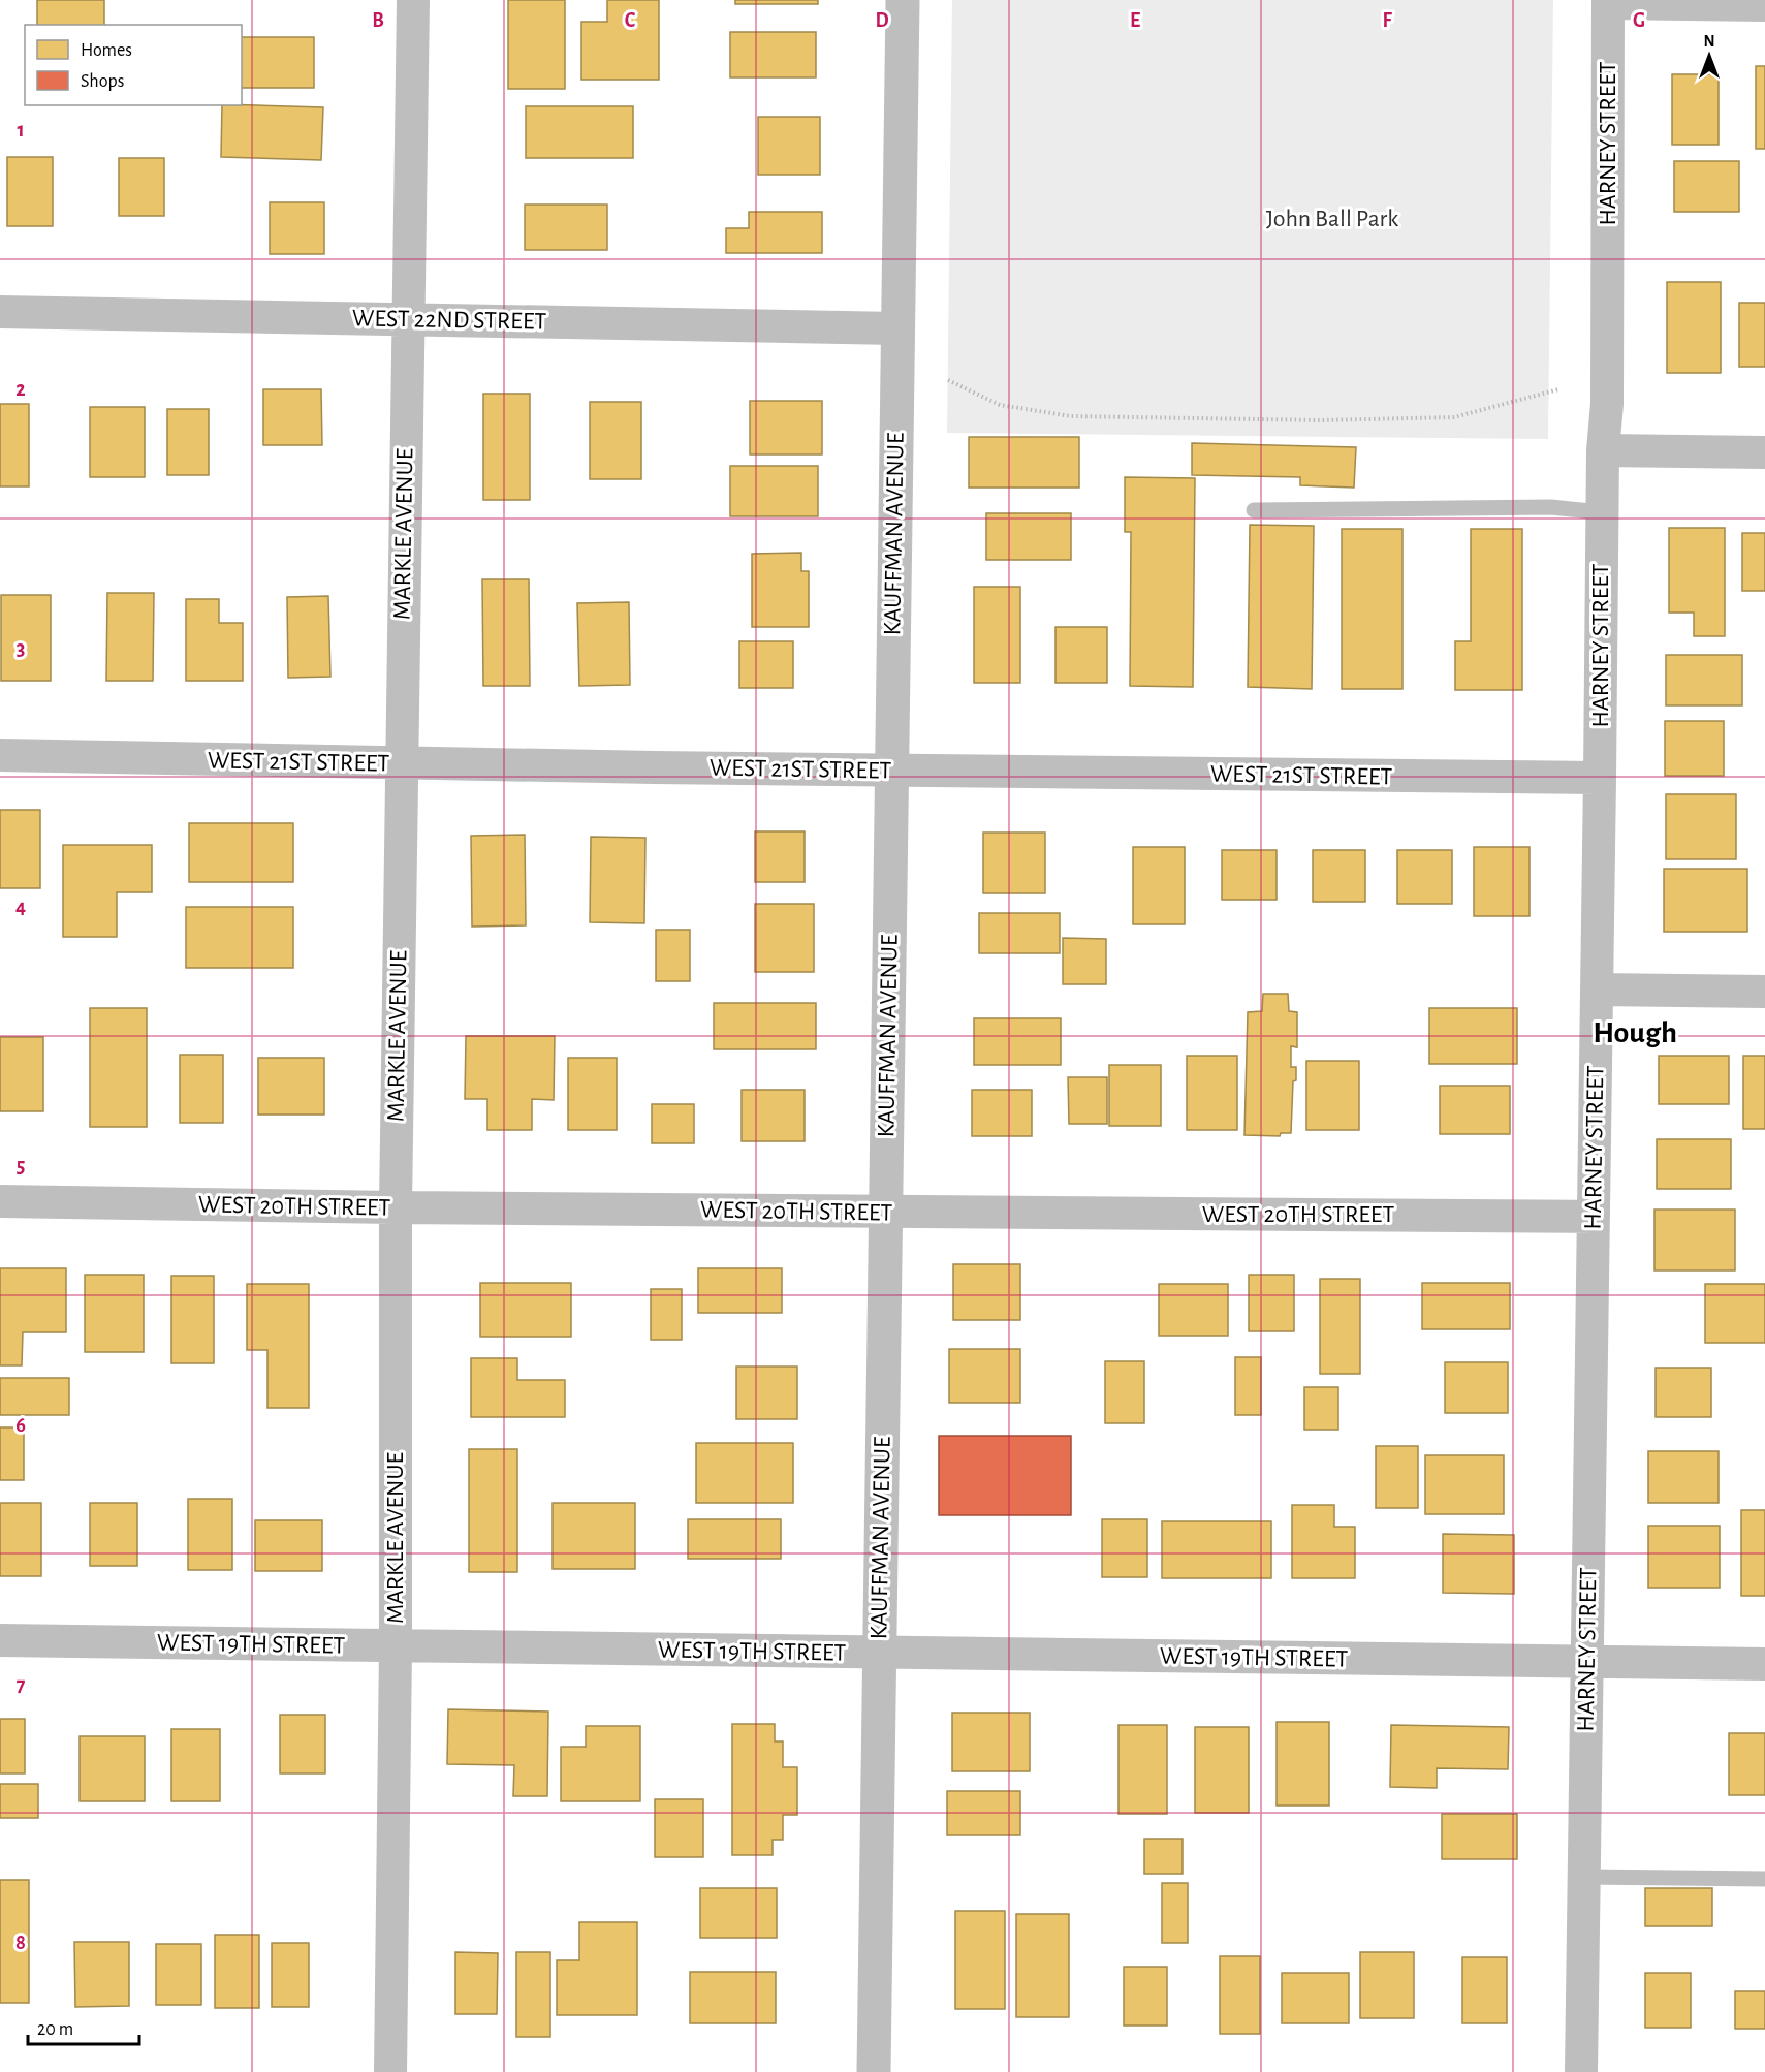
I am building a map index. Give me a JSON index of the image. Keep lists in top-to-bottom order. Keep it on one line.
{"streets":{"street":["HARNEY STREET","WEST 22ND STREET","MARKLE AVENUE","KAUFFMAN AVENUE","WEST 21ST STREET","WEST 20TH STREET","WEST 19TH STREET"]},"crossings":[["HARNEY STREET","WEST 21ST STREET"],["HARNEY STREET","WEST 20TH STREET"],["HARNEY STREET","WEST 19TH STREET"],["WEST 22ND STREET","MARKLE AVENUE"],["WEST 22ND STREET","KAUFFMAN AVENUE"],["MARKLE AVENUE","WEST 21ST STREET"],["MARKLE AVENUE","WEST 20TH STREET"],["MARKLE AVENUE","WEST 19TH STREET"],["KAUFFMAN AVENUE","WEST 21ST STREET"],["KAUFFMAN AVENUE","WEST 20TH STREET"],["KAUFFMAN AVENUE","WEST 19TH STREET"]],"districts":["Hough"],"parks":["John Ball Park"],"legend":["Homes","Shops"],"scale_bar":"20 m","north":"top","grid":{"columns":["B","C","D","E","F","G"],"rows":["1","2","3","4","5","6","7","8"]}}
